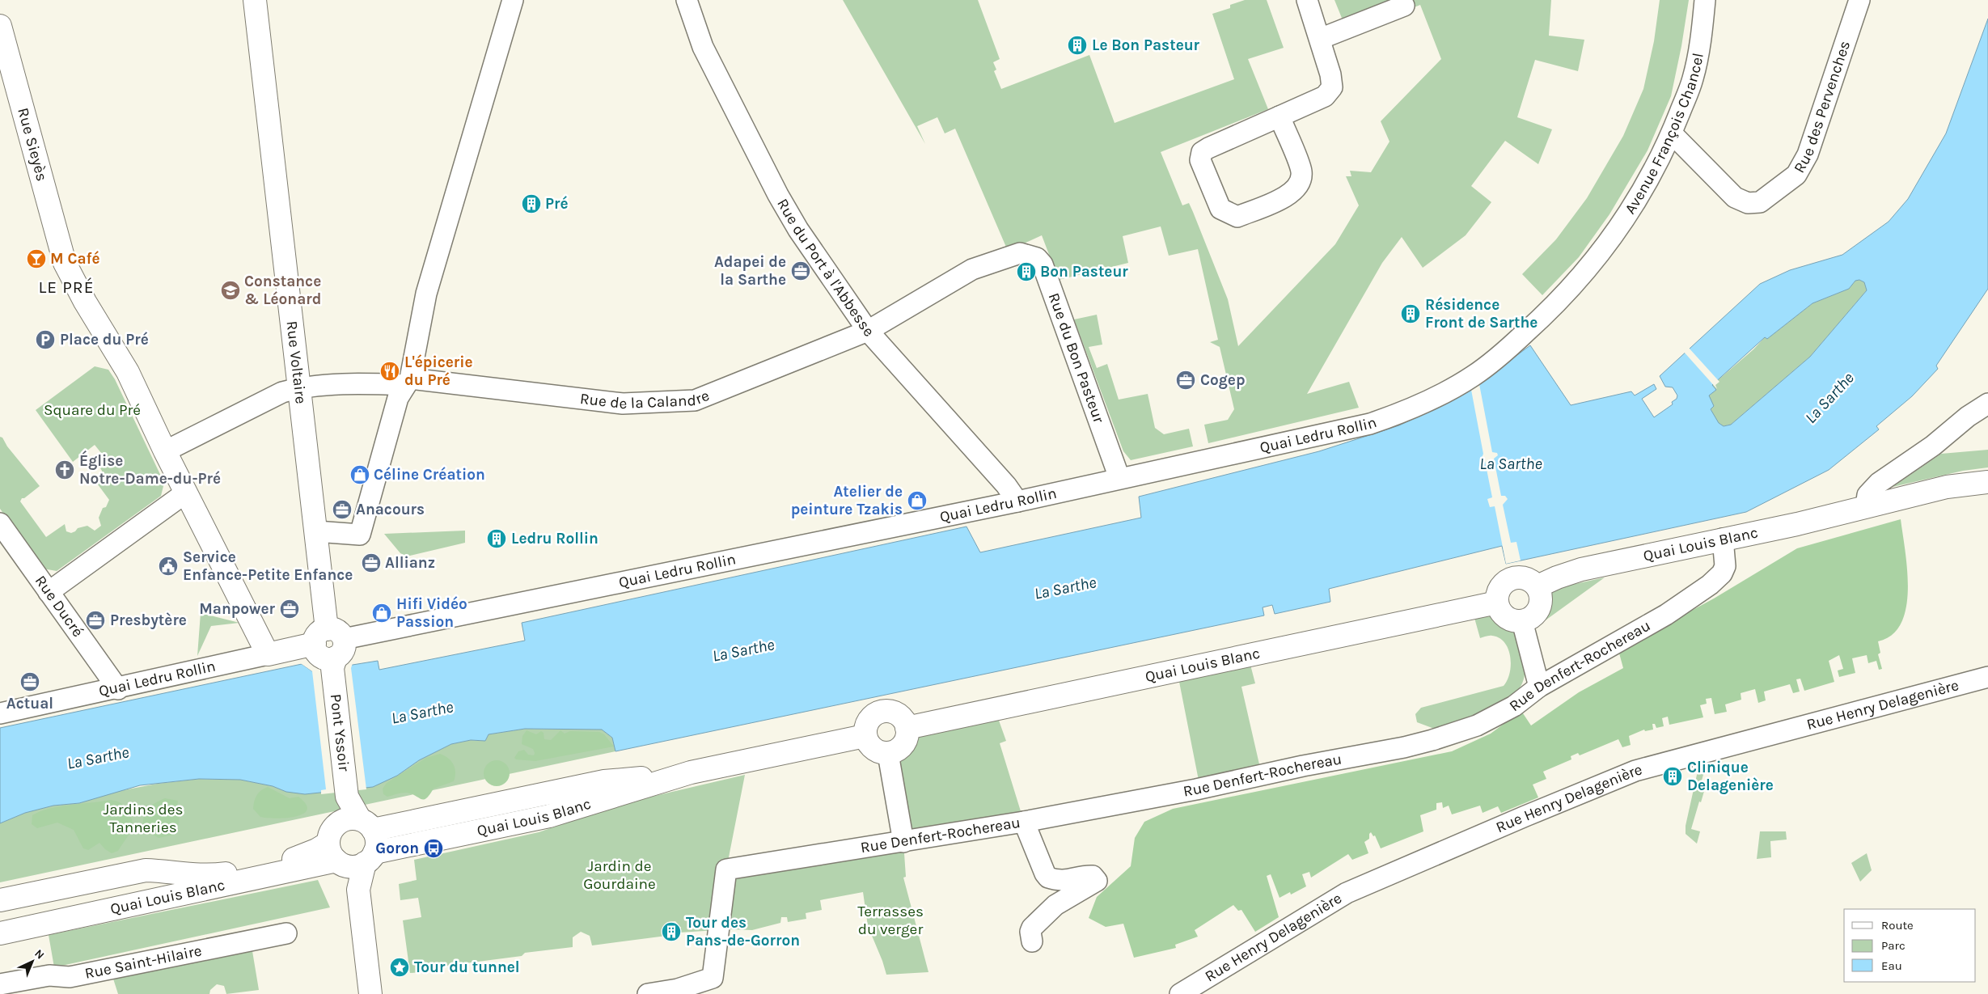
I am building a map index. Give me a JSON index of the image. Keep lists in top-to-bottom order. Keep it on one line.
{"streets":{"main road":["Rue Sieyès","Rue Voltaire","Quai Ledru Rollin","Quai Louis Blanc","Pont Yssoir"],"street":["Rue des Pervenches","Avenue François Chancel","Rue du Port à l'Abbesse","Rue du Bon Pasteur","Rue de la Calandre","Rue Ducré","Rue Denfert-Rochereau","Rue Henry Delagenière","Rue Saint-Hilaire"]},"crossings":[["Rue des Pervenches","Avenue François Chancel"],["Avenue François Chancel","Quai Ledru Rollin"],["Rue Sieyès","Rue de la Calandre"],["Rue Sieyès","Quai Ledru Rollin"],["Rue du Port à l'Abbesse","Rue du Bon Pasteur"],["Rue du Port à l'Abbesse","Rue de la Calandre"],["Rue du Port à l'Abbesse","Quai Ledru Rollin"],["Rue du Bon Pasteur","Rue de la Calandre"],["Rue du Bon Pasteur","Quai Ledru Rollin"],["Rue Voltaire","Rue de la Calandre"],["Rue Voltaire","Quai Ledru Rollin"],["Rue Voltaire","Pont Yssoir"],["Quai Ledru Rollin","Rue Ducré"],["Quai Ledru Rollin","Pont Yssoir"],["Quai Louis Blanc","Rue Denfert-Rochereau"],["Quai Louis Blanc","Pont Yssoir"]],"districts":["LE PRÉ"],"water":["La Sarthe"],"parks":["Square du Pré","Jardins des Tanneries","Jardin de Gourdaine","Terrasses du verger"],"places":{"building":["Le Bon Pasteur","Pré","Bon Pasteur","Résidence Front de Sarthe","Ledru Rollin","Clinique Delagenière","Tour des Pans-de-Gorron"],"bar":["M Café"],"office":["Adapei de la Sarthe","Cogep","Anacours","Allianz","Manpower","Presbytère","Actual"],"school or university":["Constance & Léonard"],"parking":["Place du Pré"],"restaurant":["L'épicerie du Pré"],"church":["Église Notre-Dame-du-Pré"],"shop":["Céline Création","Atelier de peinture Tzakis","Hifi Vidéo Passion"],"public building":["Service Enfance-Petite Enfance"],"bus stop":["Goron"],"place":["Tour du tunnel"]},"legend":["Route","Parc","Eau"],"north":"top right"}
